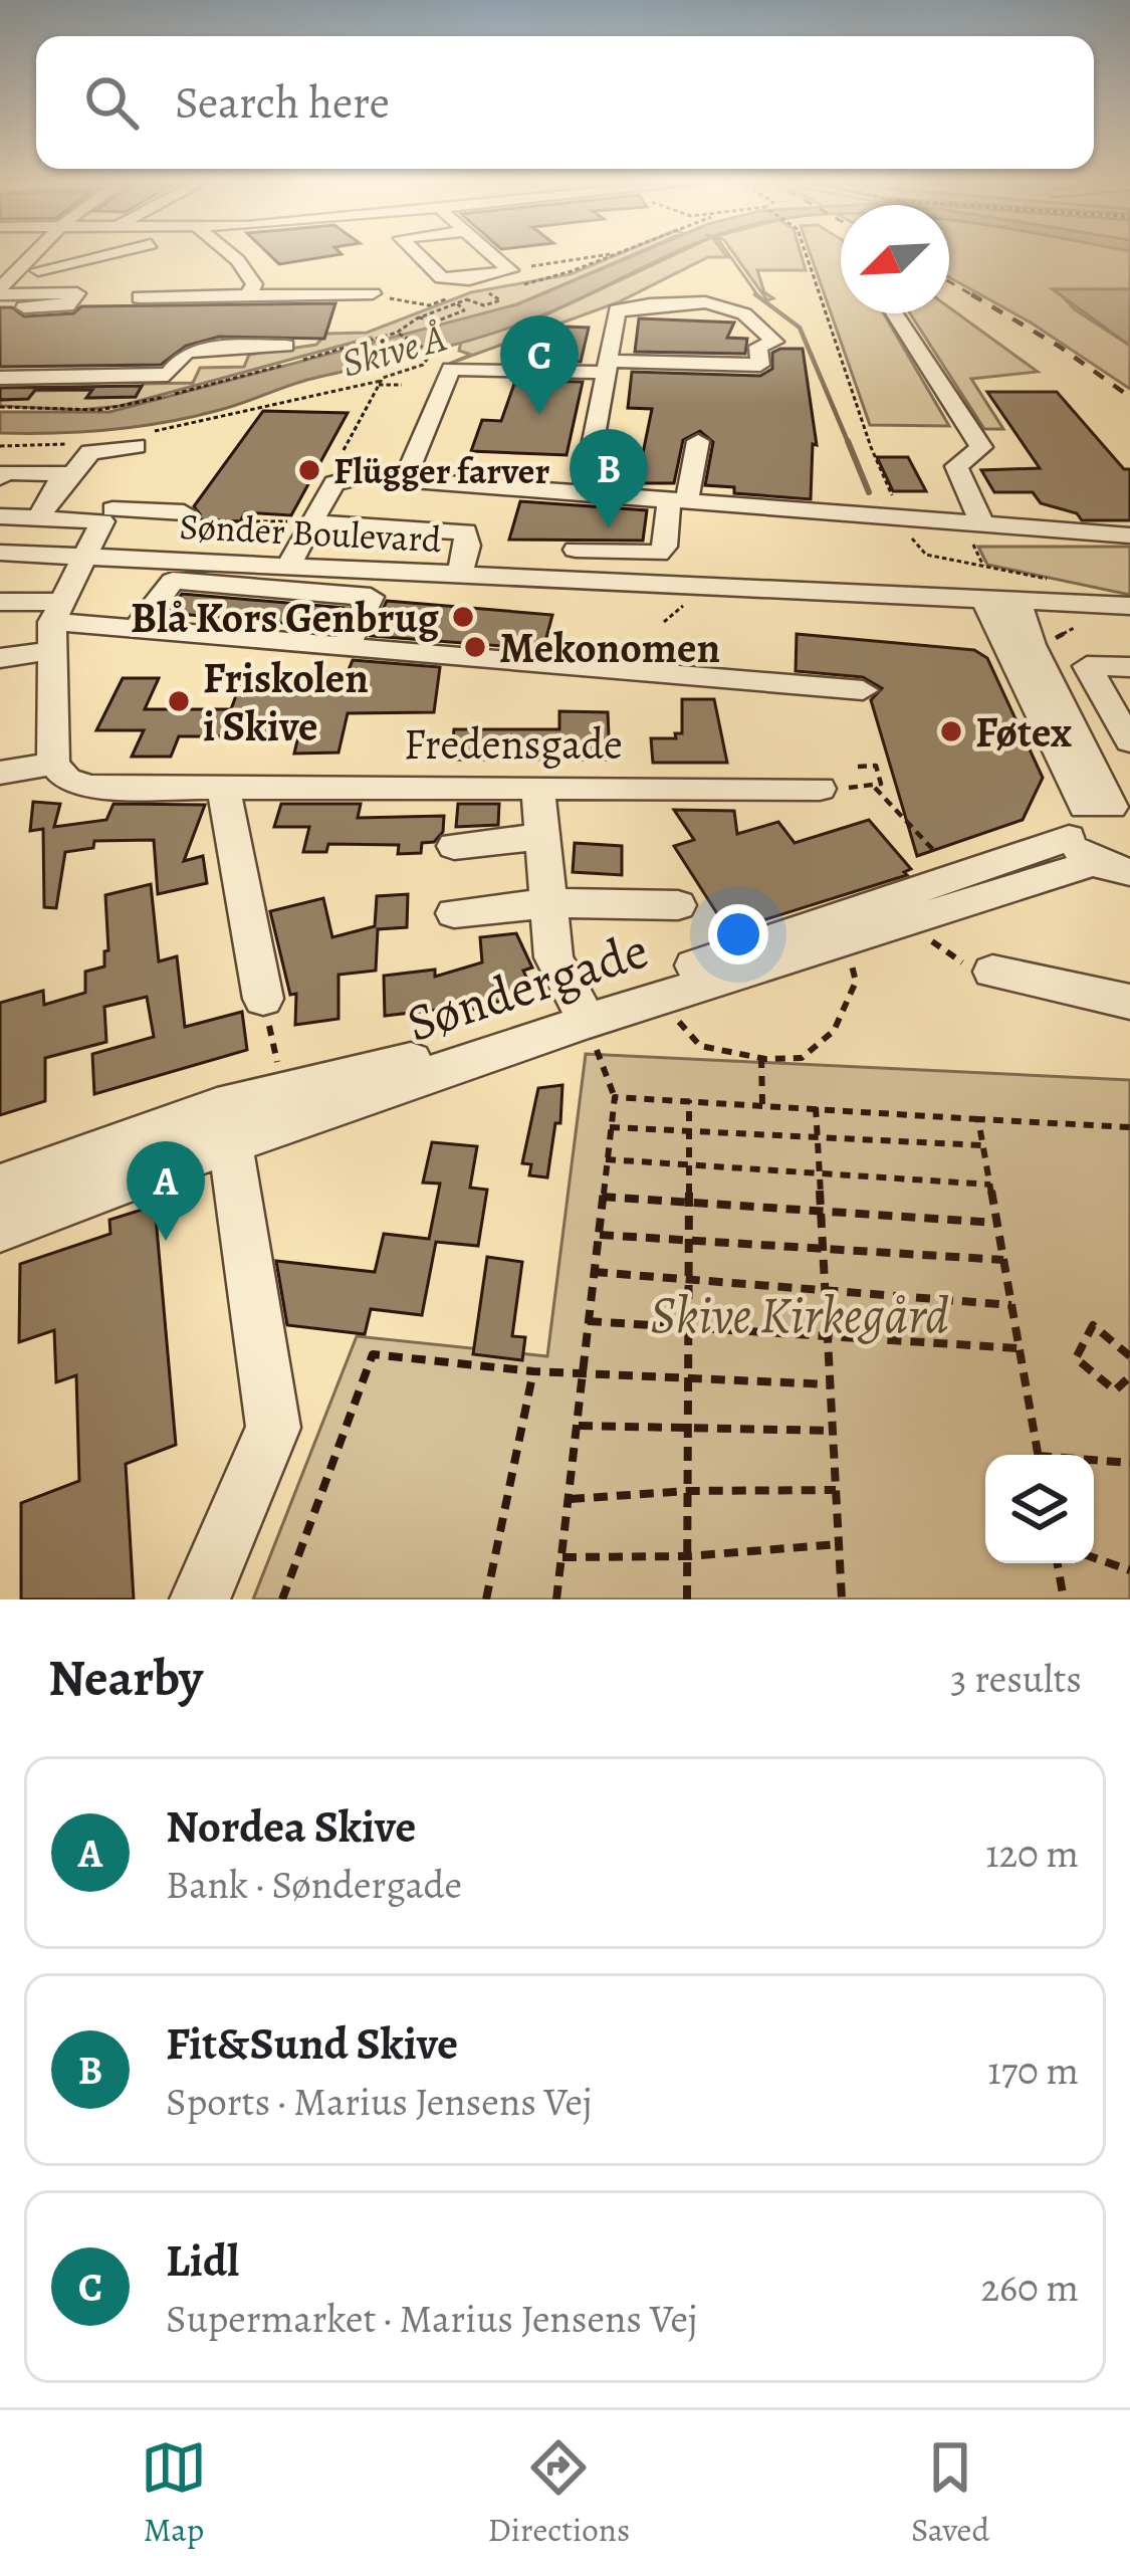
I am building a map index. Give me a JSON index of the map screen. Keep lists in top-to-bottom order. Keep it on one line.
{"streets":{"street":["Sønder Boulevard","Fredensgade","Søndergade"]},"water":["Skive Å"],"parks":["Skive Kirkegård"],"places":["Flügger farver","Blå Kors Genbrug","Mekonomen","Friskolen i Skive","Føtex"],"north":"bottom left","page":{"search":"Search here","pins":["C","B","A"],"heading":["Nearby","3 results"],"list":[{"mark":"A","name":"Nordea Skive","note":"Bank · Søndergade","value":"120 m"},{"mark":"B","name":"Fit&Sund Skive","note":"Sports · Marius Jensens Vej","value":"170 m"},{"mark":"C","name":"Lidl","note":"Supermarket · Marius Jensens Vej","value":"260 m"}],"nav":["Map","Directions","Saved"]}}
